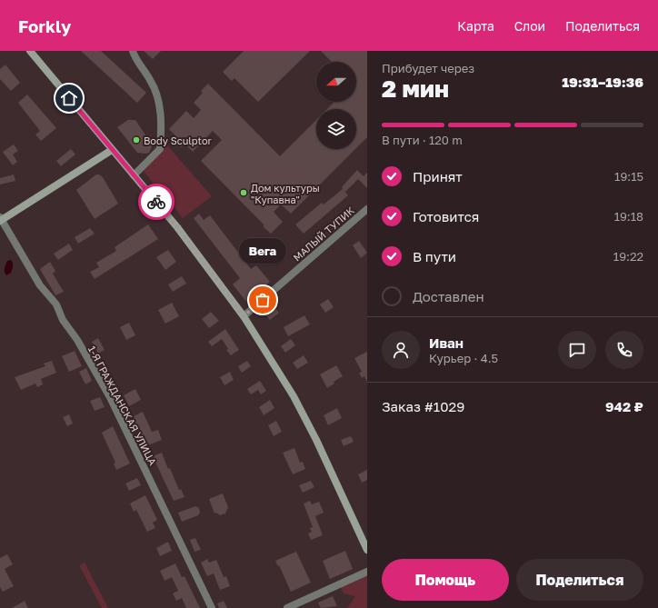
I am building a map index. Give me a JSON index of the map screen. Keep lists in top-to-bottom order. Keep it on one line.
{"streets":{"street":["МАЛЫЙ ТУПИК","1-Я ГРАЖДАНСКАЯ УЛИЦА"]},"places":["Body Sculptor","Дом культуры \"Купавна\"","Вега"],"north":"left","page":{"header":"Forkly","nav":["Карта","Слои","Поделиться"],"heading":["2 мин","Прибудет через","19:31–19:36"],"panel":["Иван","Курьер · 4.5","Заказ #1029","942 ₽"],"bar":"В пути · 120 m","list":[["Принят","19:15"],["Готовится","19:18"],["В пути","19:22"],"Доставлен"],"bubble":"Вега","buttons":["Помощь","Поделиться"]}}
